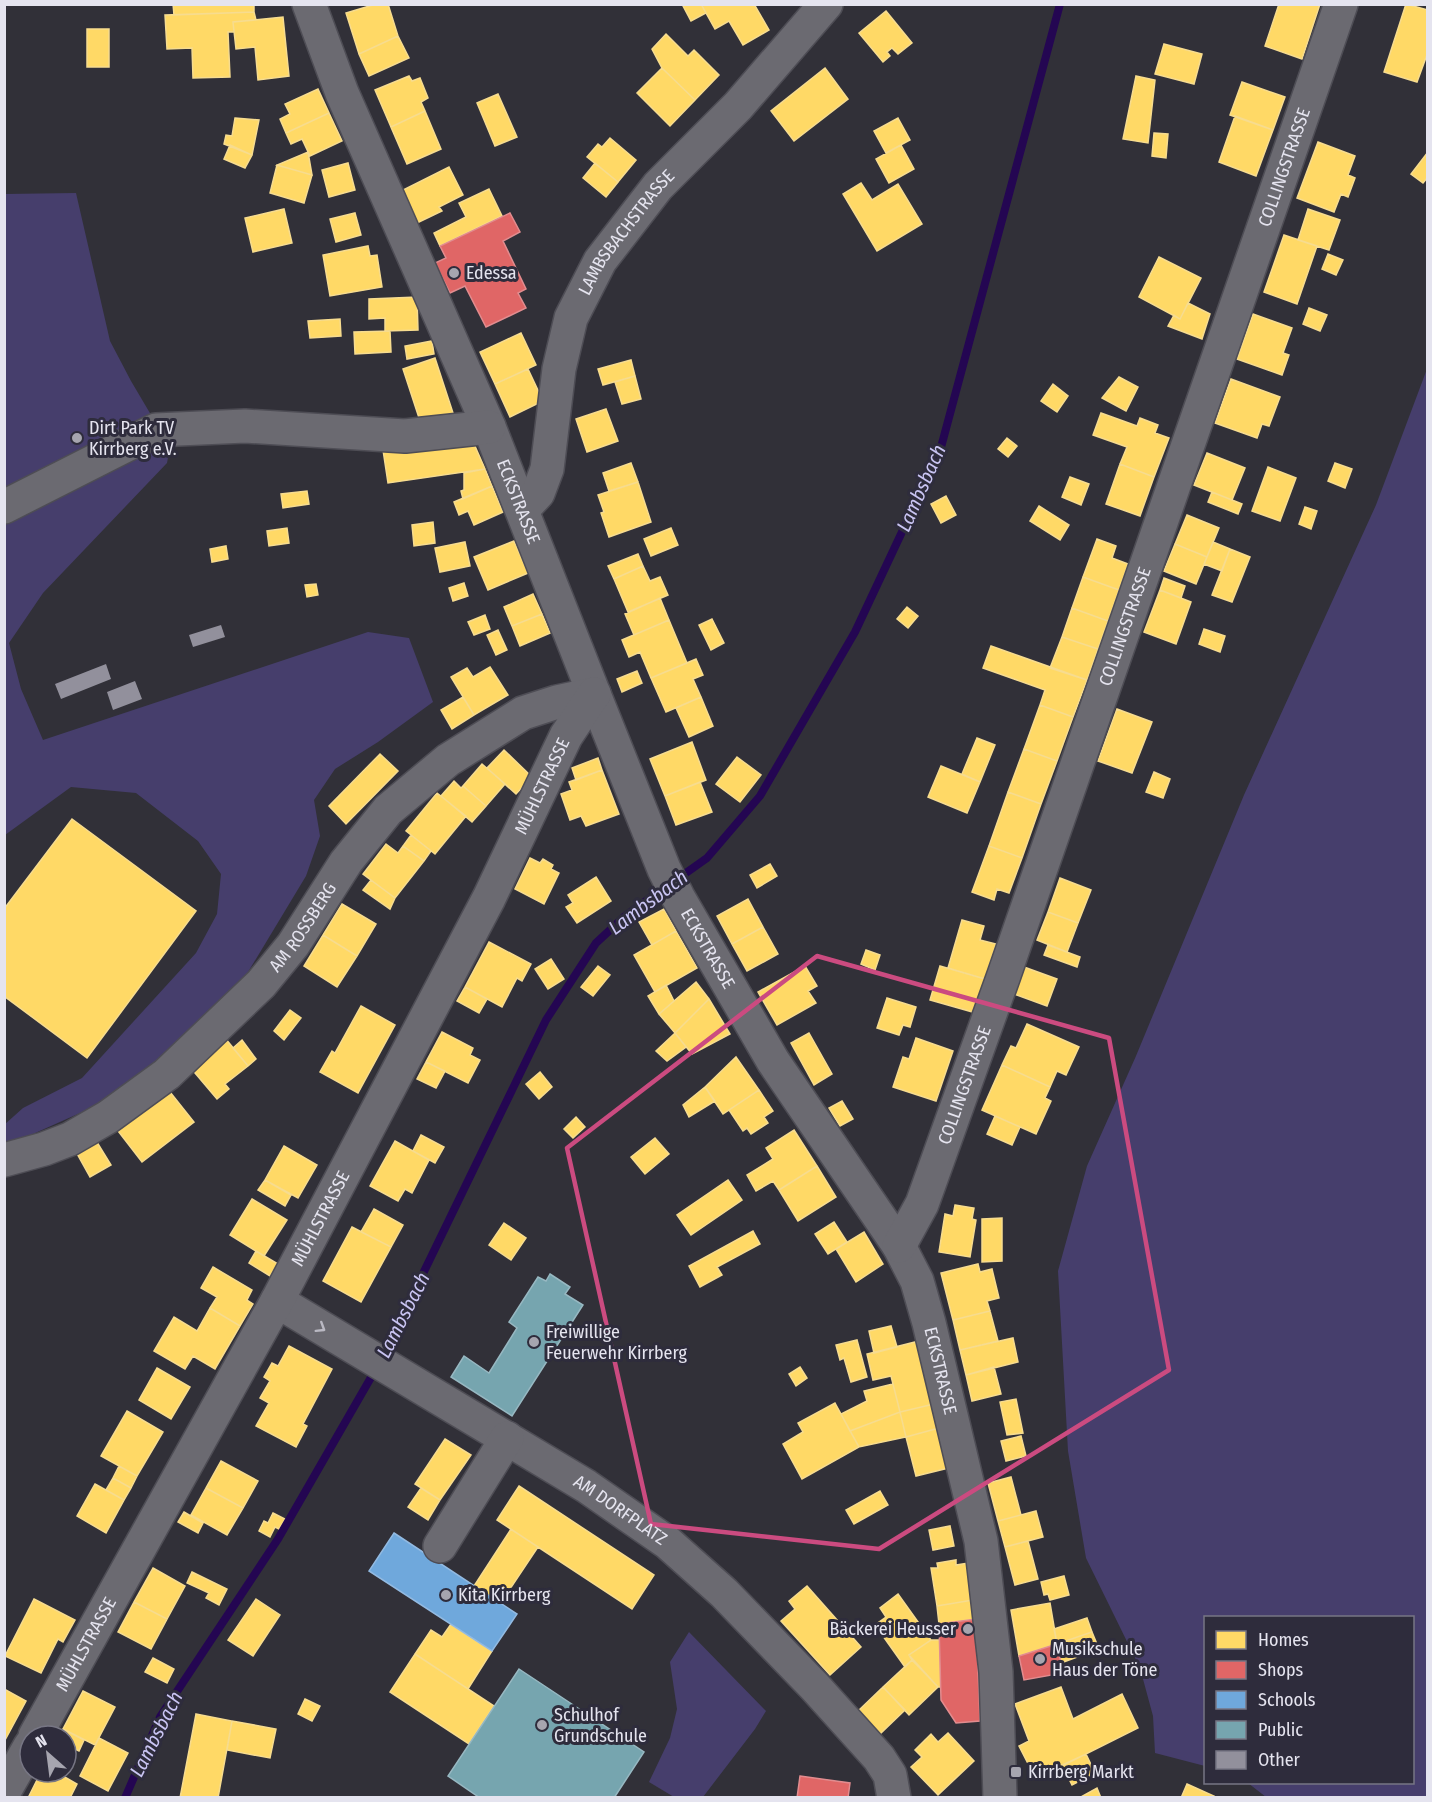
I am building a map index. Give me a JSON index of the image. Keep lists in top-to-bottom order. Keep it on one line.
{"streets":{"street":["COLLINGSTRASSE","LAMBSBACHSTRASSE","ECKSTRASSE","MÜHLSTRASSE","AM ROSSBERG","AM DORFPLATZ"]},"crossings":[["COLLINGSTRASSE","ECKSTRASSE"],["LAMBSBACHSTRASSE","ECKSTRASSE"],["ECKSTRASSE","MÜHLSTRASSE"],["ECKSTRASSE","AM ROSSBERG"],["MÜHLSTRASSE","AM ROSSBERG"],["MÜHLSTRASSE","AM DORFPLATZ"]],"water":["Lambsbach"],"places":{"other":["Edessa","Dirt Park TV Kirrberg e.V.","Freiwillige Feuerwehr Kirrberg","Kita Kirrberg","Bäckerei Heusser","Musikschule Haus der Töne","Schulhof Grundschule"],"transit":["Kirrberg Markt"]},"legend":["Homes","Shops","Schools","Public","Other"],"north":"top left"}
